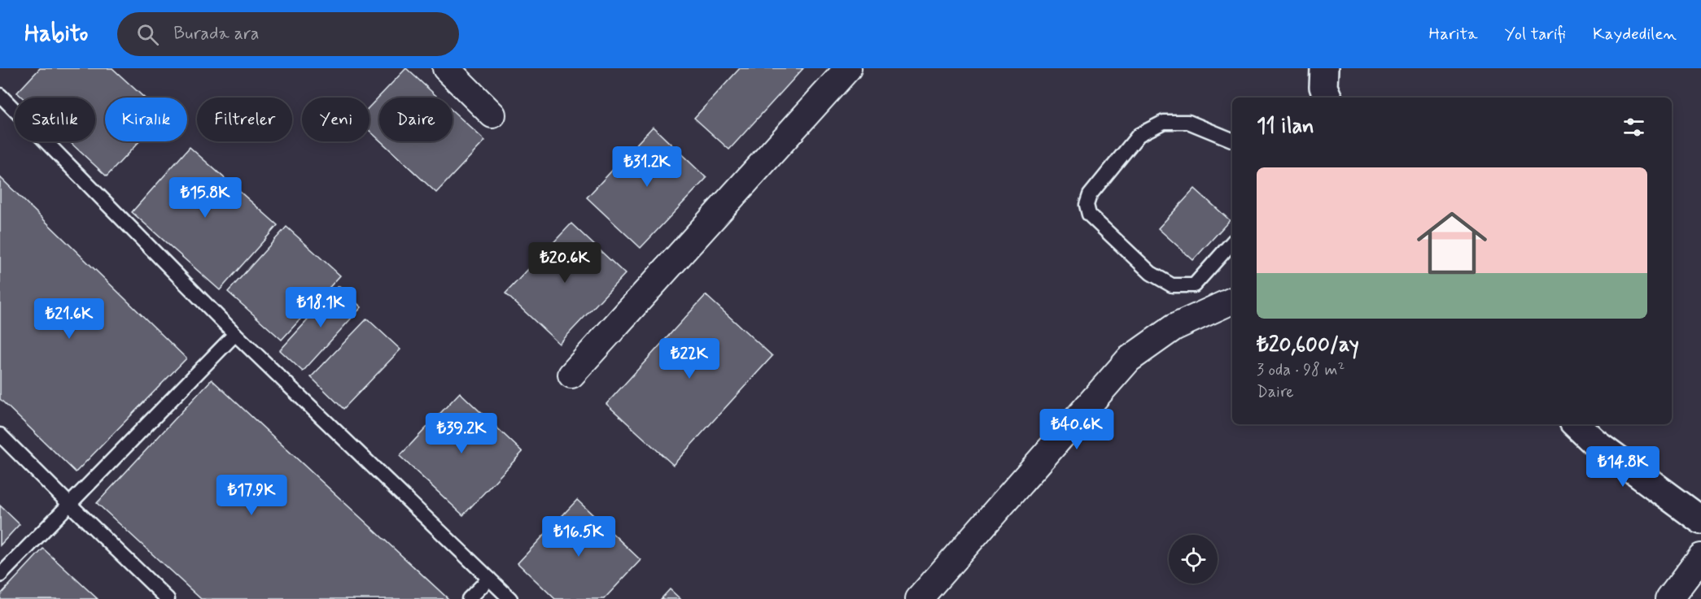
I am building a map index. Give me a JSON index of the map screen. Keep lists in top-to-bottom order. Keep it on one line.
{"page":{"header":"Habito","search":"Burada ara","nav":["Harita","Yol tarifi","Kaydedilen"],"chip":["Satılık","Kiralık","Filtreler","Yeni","Daire"],"heading":"11 ilan","price":["₺31.2K","₺15.8K","₺20.6K","₺18.1K","₺21.6K","₺22K","₺40.6K","₺39.2K","₺14.8K","₺17.9K","₺16.5K"],"list":[{"name":"₺20,600/ay","note":"3 oda · 98 m² · Daire"}]}}
